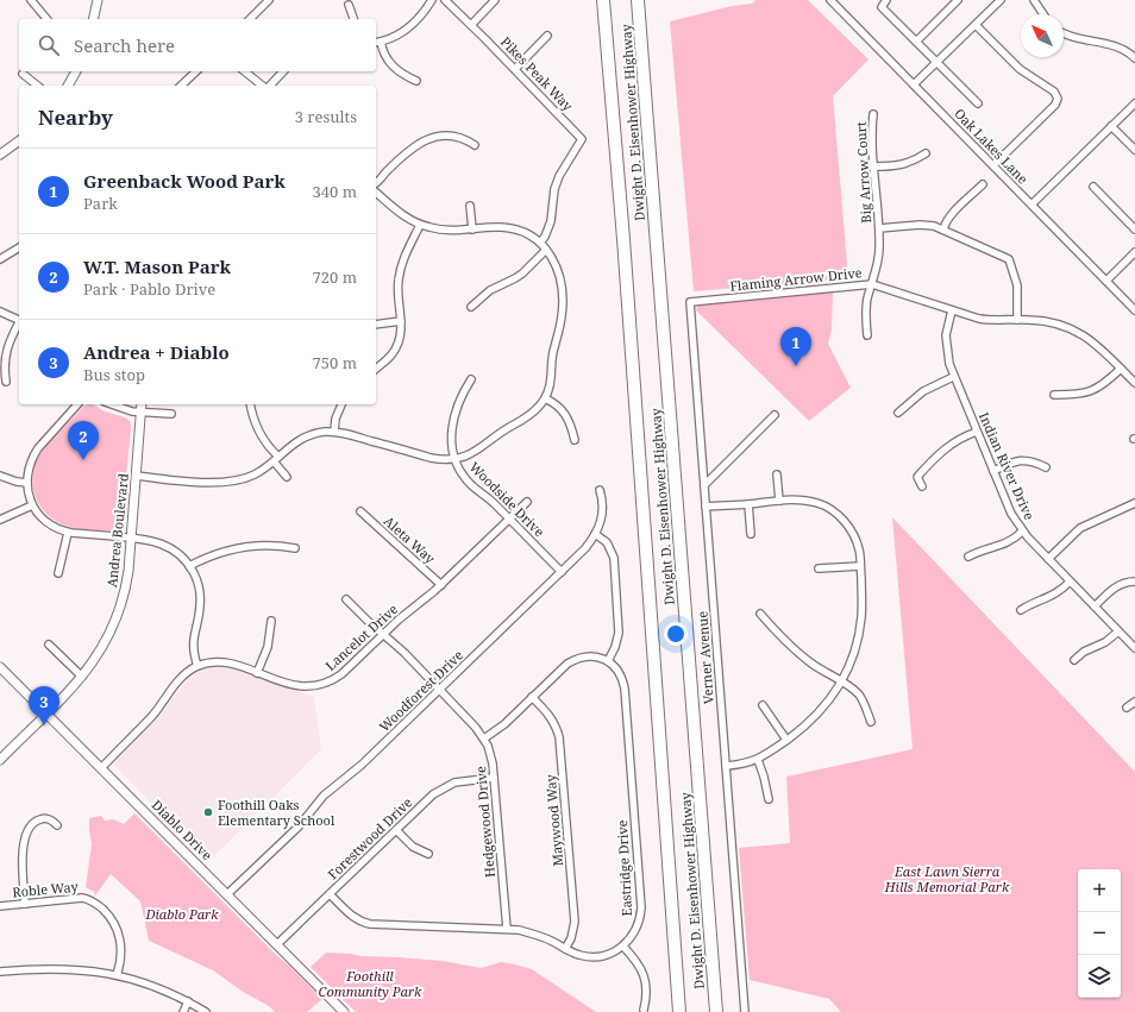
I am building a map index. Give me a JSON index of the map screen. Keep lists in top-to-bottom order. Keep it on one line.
{"streets":{"highway":["Dwight D. Eisenhower Highway"],"street":["Pikes Peak Way","Oak Lakes Lane","Big Arrow Court","Flaming Arrow Drive","Indian River Drive","Woodside Drive","Andrea Boulevard","Aleta Way","Lancelot Drive","Verner Avenue","Woodforest Drive","Maywood Way","Hedgewood Drive","Diablo Drive","Forestwood Drive","Eastridge Drive","Roble Way"]},"crossings":[["Big Arrow Court","Flaming Arrow Drive"],["Flaming Arrow Drive","Indian River Drive"],["Flaming Arrow Drive","Verner Avenue"],["Woodside Drive","Andrea Boulevard"],["Woodside Drive","Lancelot Drive"],["Woodside Drive","Woodforest Drive"],["Andrea Boulevard","Diablo Drive"],["Aleta Way","Lancelot Drive"],["Lancelot Drive","Hedgewood Drive"],["Lancelot Drive","Diablo Drive"],["Woodforest Drive","Hedgewood Drive"],["Woodforest Drive","Diablo Drive"],["Hedgewood Drive","Forestwood Drive"],["Diablo Drive","Forestwood Drive"]],"parks":["East Lawn Sierra Hills Memorial Park","Diablo Park","Foothill Community Park"],"places":["Foothill Oaks Elementary School"],"north":"top left","page":{"search":"Search here","heading":["Nearby","3 results"],"list":[{"mark":"1","name":"Greenback Wood Park","note":"Park","value":"340 m"},{"mark":"2","name":"W.T. Mason Park","note":"Park · Pablo Drive","value":"720 m"},{"mark":"3","name":"Andrea + Diablo","note":"Bus stop","value":"750 m"}],"pins":["1","2","3"],"map_buttons":["+","−"]}}
